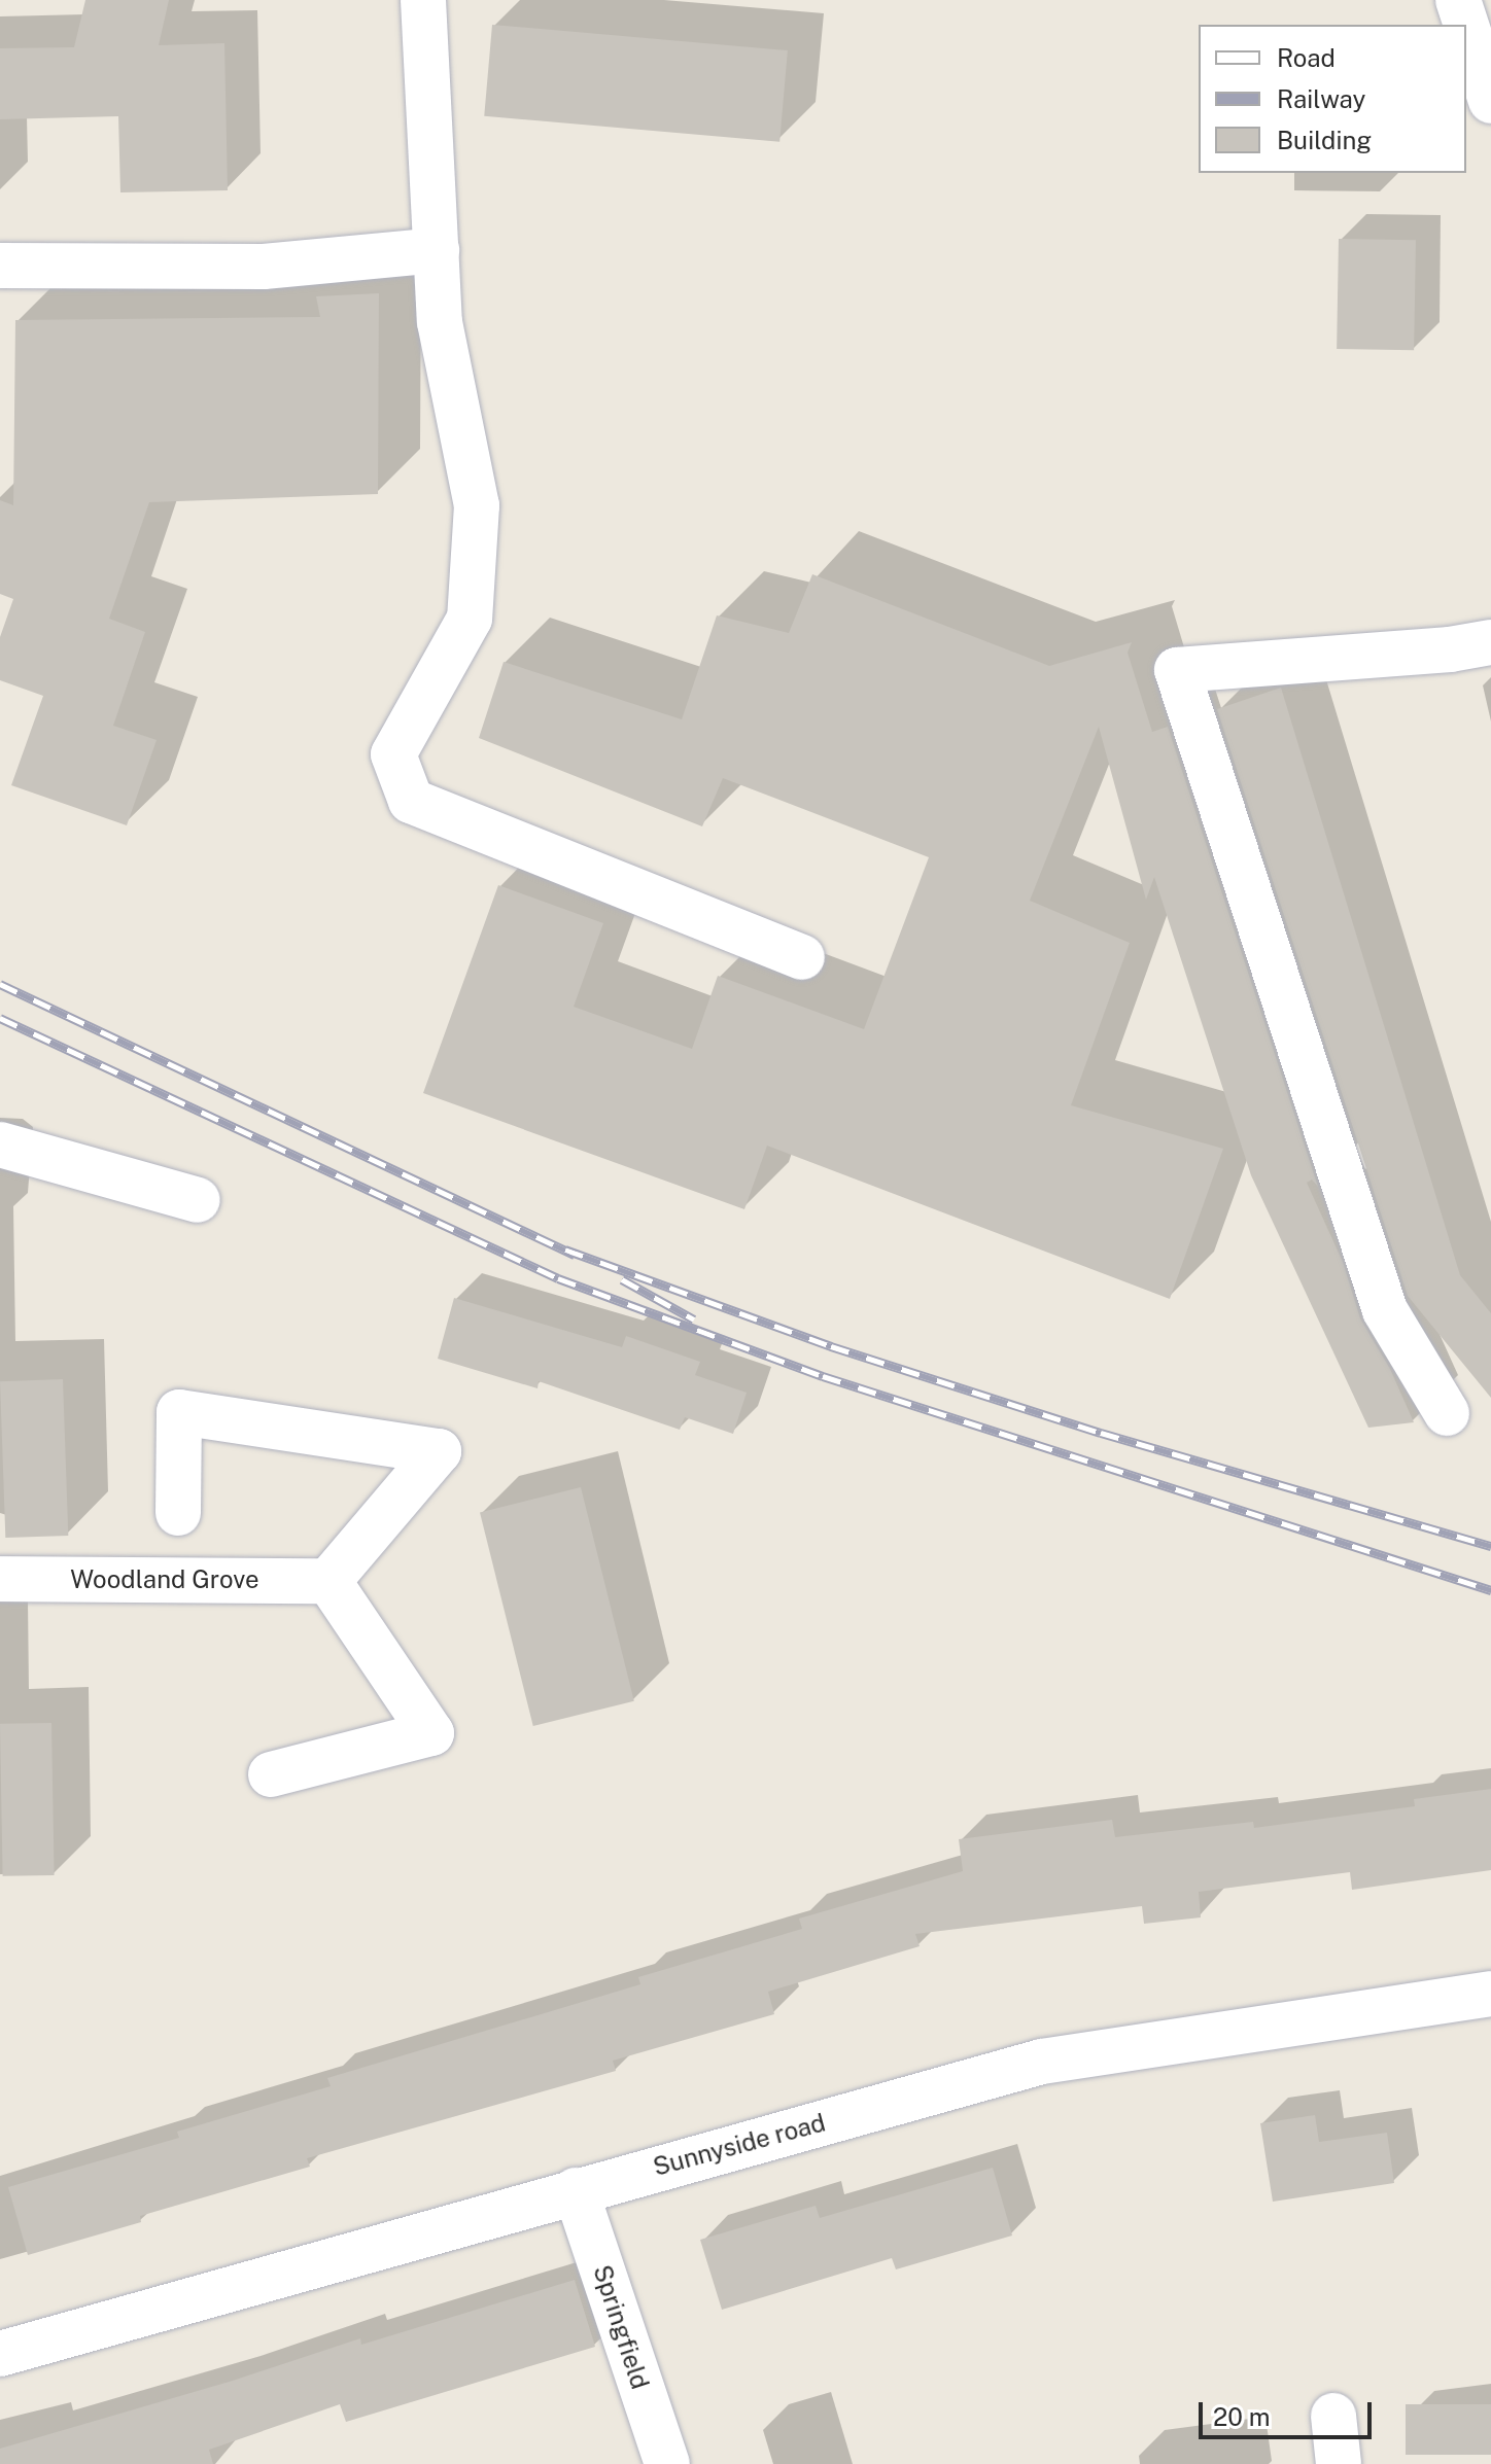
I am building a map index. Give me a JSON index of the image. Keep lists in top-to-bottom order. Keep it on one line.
{"streets":{"street":["Woodland Grove","Sunnyside road","Springfield"]},"crossings":[["Sunnyside road","Springfield"]],"legend":["Road","Railway","Building"],"scale_bar":"20 m"}
